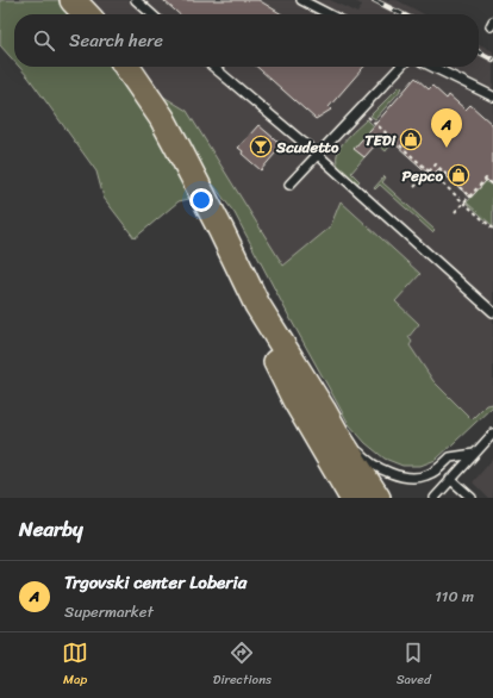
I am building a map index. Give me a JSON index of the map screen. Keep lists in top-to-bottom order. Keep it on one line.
{"places":{"shop":["TEDi","Pepco"],"bar":["Scudetto"]},"page":{"search":"Search here","pins":"A","heading":"Nearby","list":[{"mark":"A","name":"Trgovski center Loberia","note":"Supermarket","value":"110 m"}],"nav":["Map","Directions","Saved"]}}
